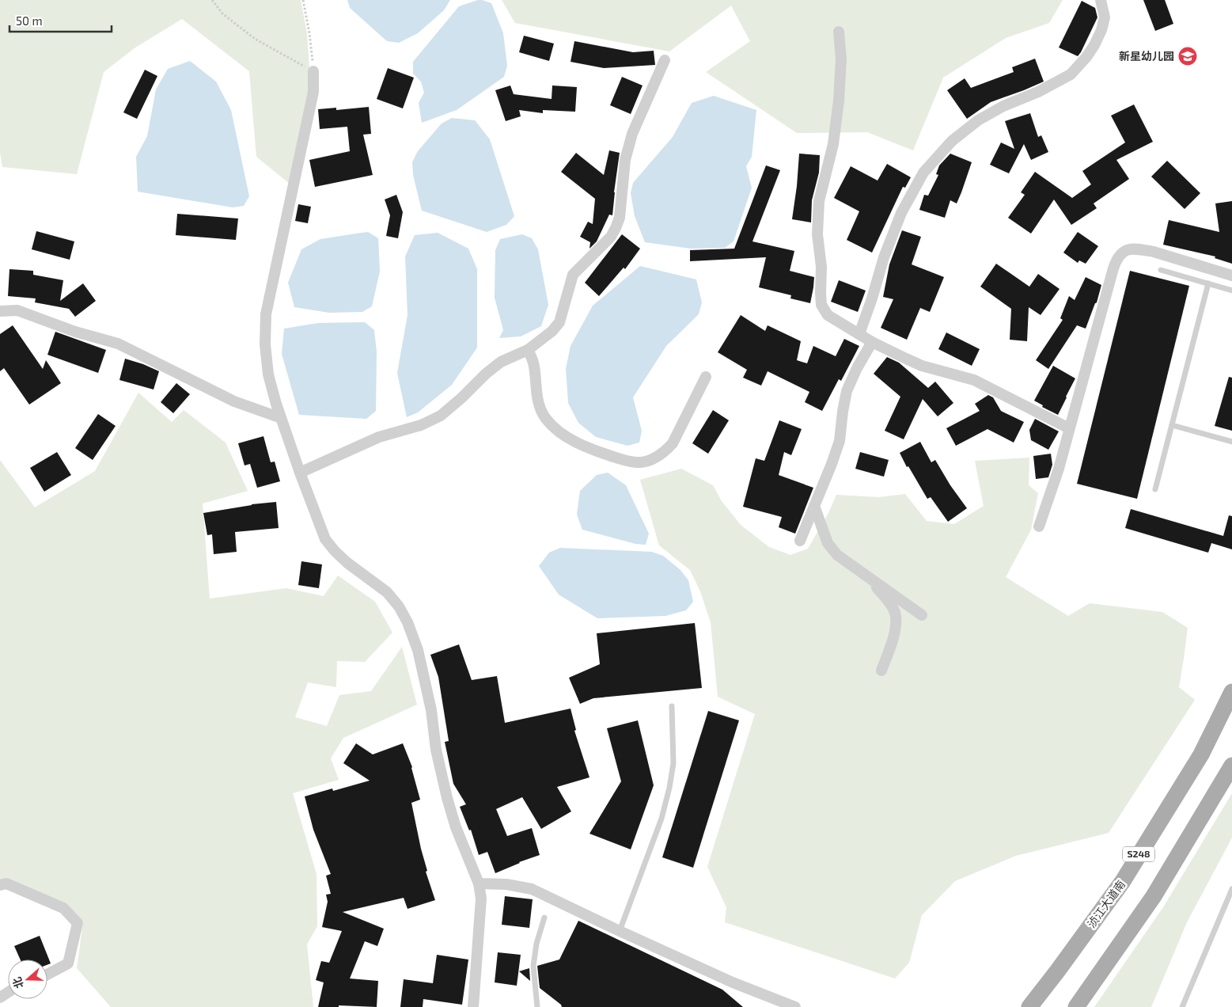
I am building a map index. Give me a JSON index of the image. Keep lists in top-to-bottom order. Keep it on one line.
{"streets":{"main road":["S248","浈江大道南"]},"places":{"school or university":["新星幼儿园"]},"scale_bar":"50 m","north":"left"}
